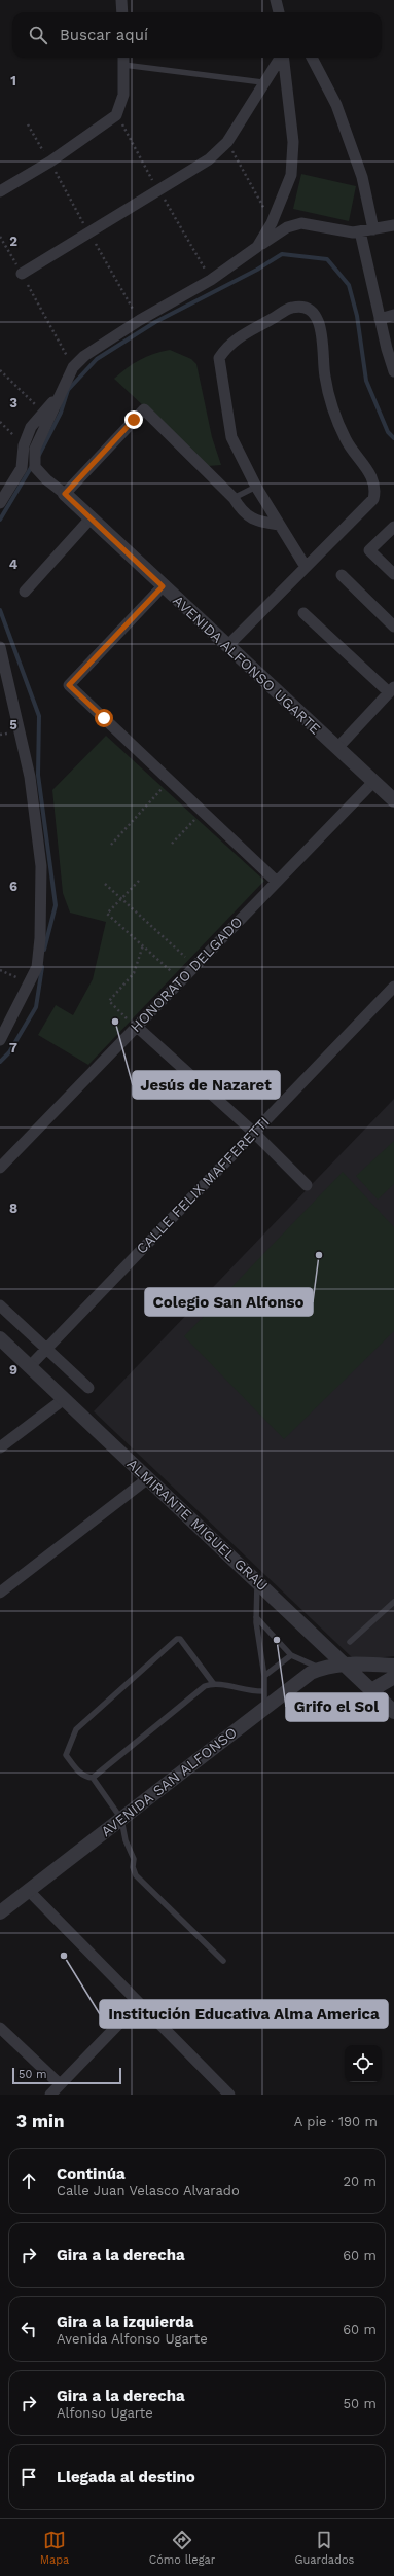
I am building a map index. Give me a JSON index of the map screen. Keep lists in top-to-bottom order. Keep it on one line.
{"streets":{"street":["AVENIDA ALFONSO UGARTE","HONORATO DELGADO","CALLE FELIX MAFFERETTI","ALMIRANTE MIGUEL GRAU","AVENIDA SAN ALFONSO"]},"crossings":[["AVENIDA ALFONSO UGARTE","HONORATO DELGADO"],["CALLE FELIX MAFFERETTI","ALMIRANTE MIGUEL GRAU"],["ALMIRANTE MIGUEL GRAU","AVENIDA SAN ALFONSO"]],"places":["Jesús de Nazaret","Colegio San Alfonso","Grifo el Sol","Institución Educativa Alma America"],"scale_bar":"50 m","page":{"search":"Buscar aquí","scale":"50 m","heading":["3 min","A pie · 190 m"],"list":[["Continúa","Calle Juan Velasco Alvarado","20 m"],["Gira a la derecha","60 m"],["Gira a la izquierda","Avenida Alfonso Ugarte","60 m"],["Gira a la derecha","Alfonso Ugarte","50 m"],"Llegada al destino"],"nav":["Mapa","Cómo llegar","Guardados"]},"grid":{"rows":["1","2","3","4","5","6","7","8","9"]}}
